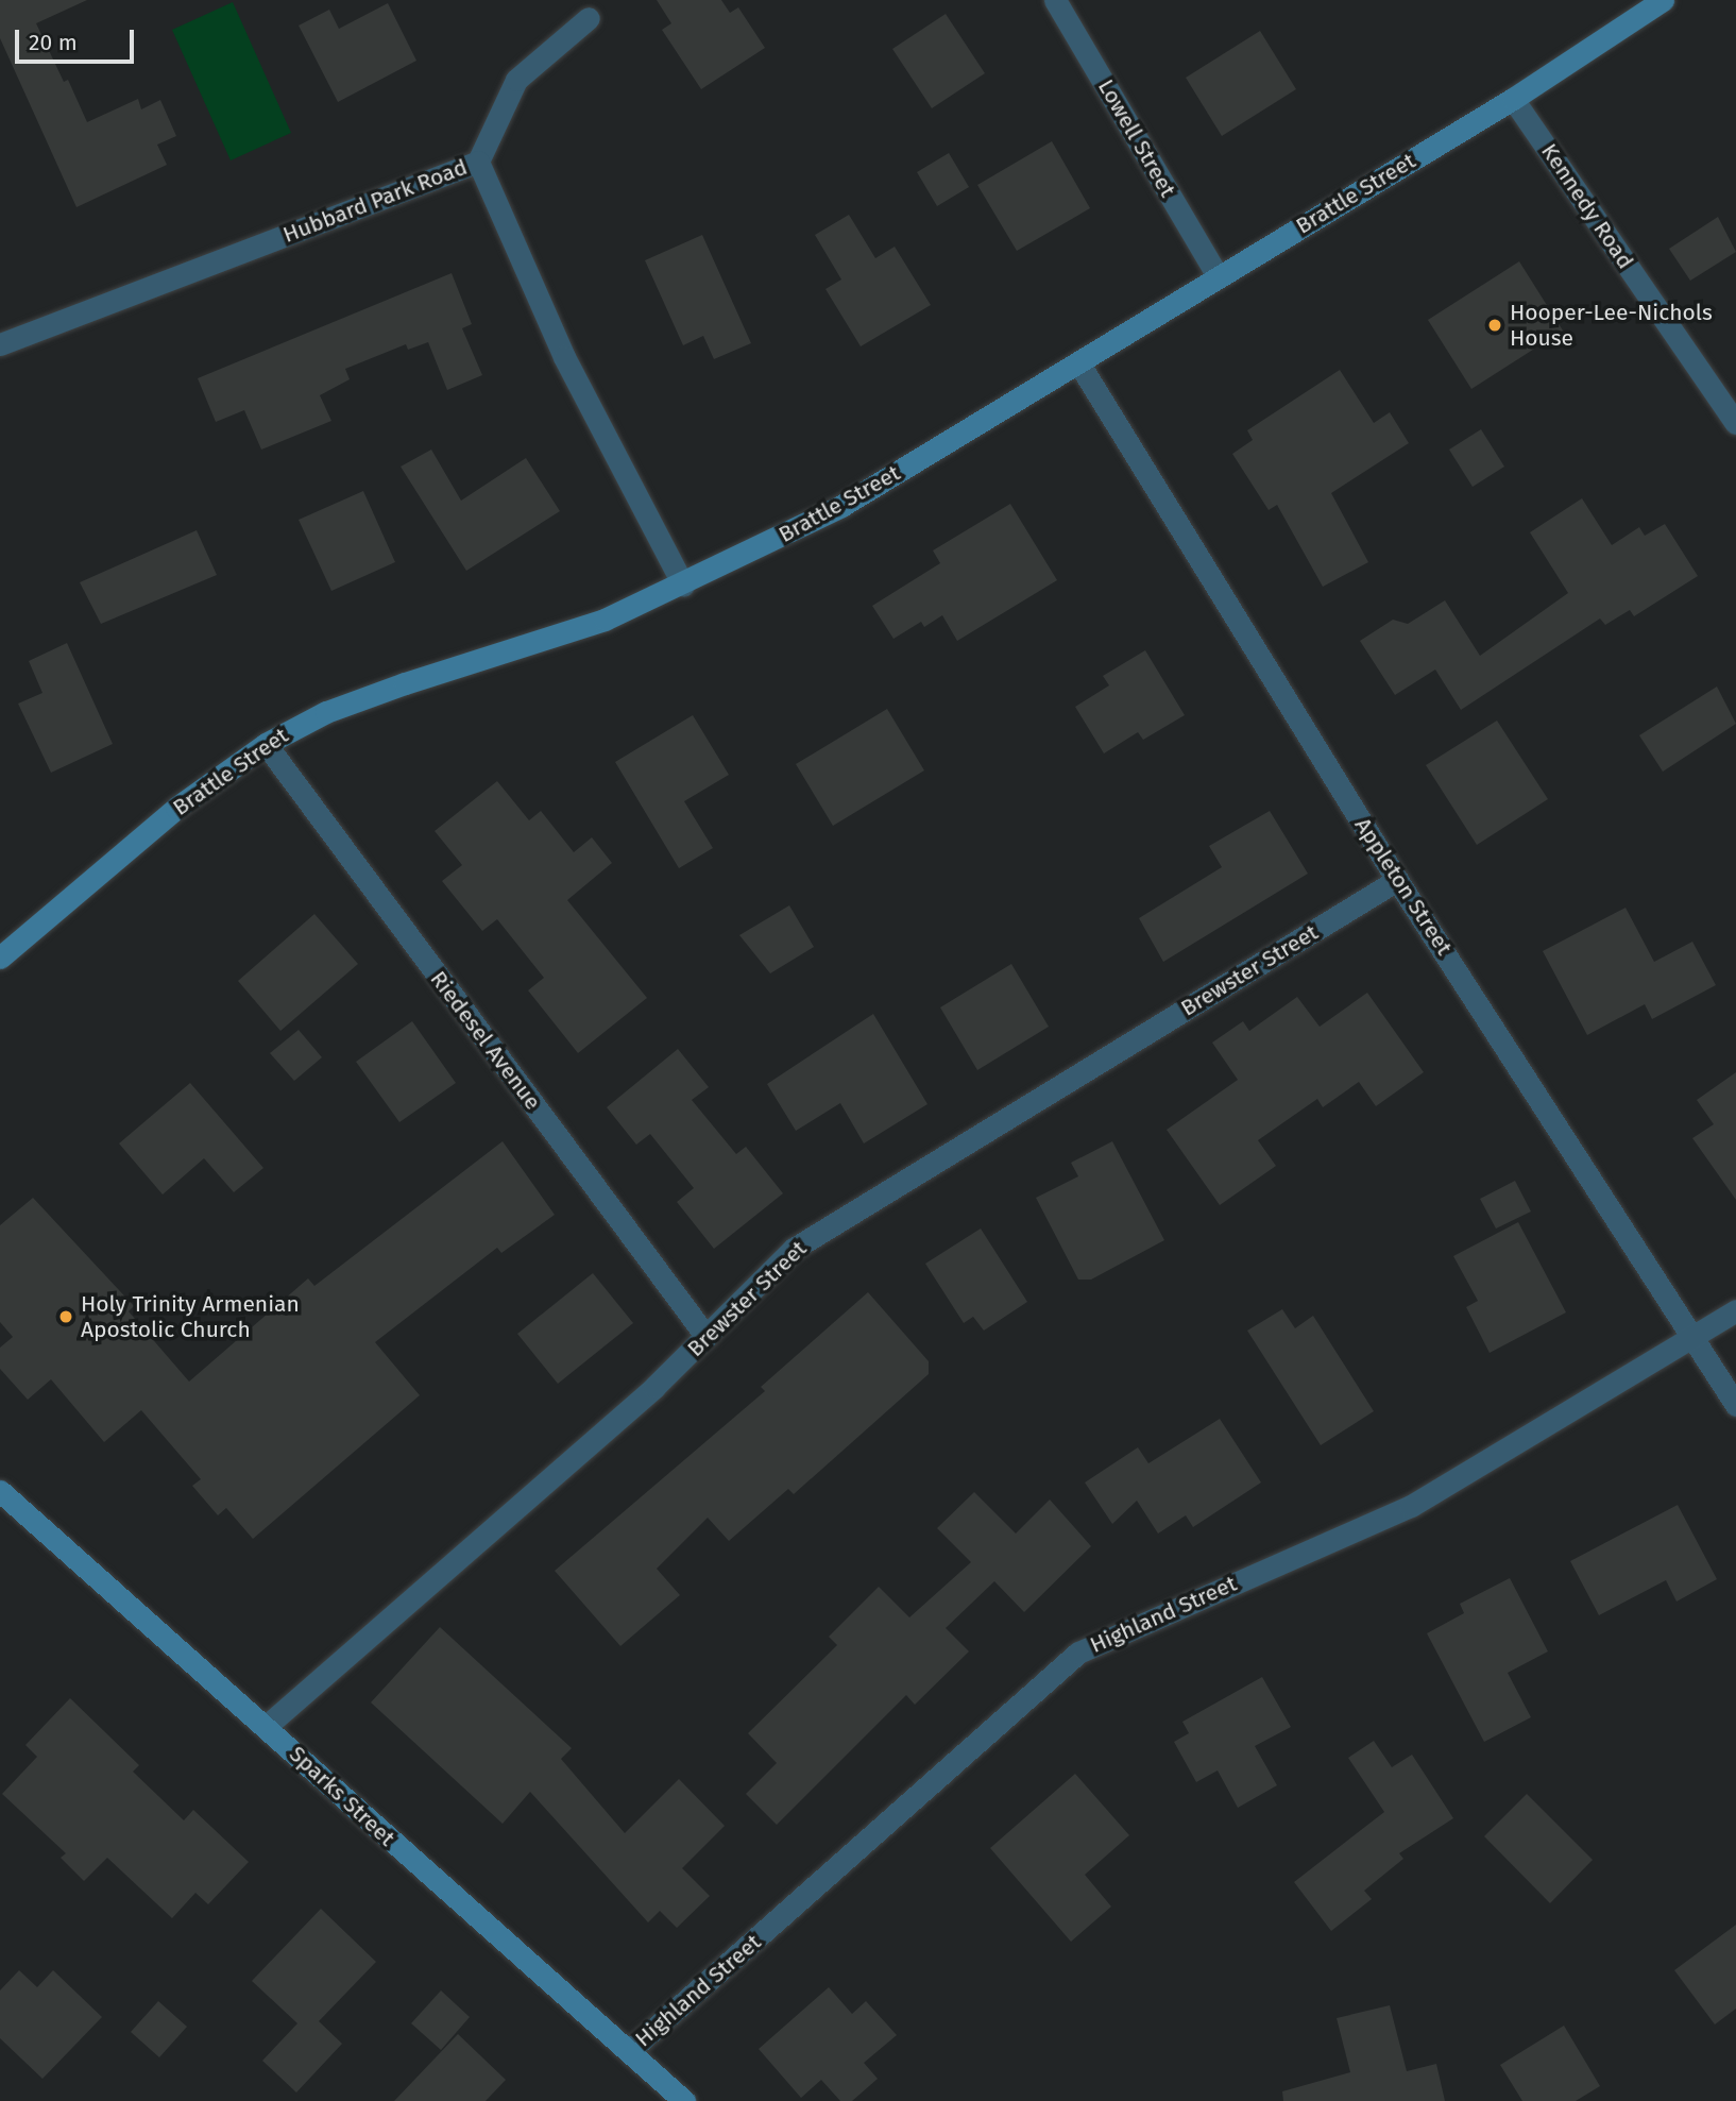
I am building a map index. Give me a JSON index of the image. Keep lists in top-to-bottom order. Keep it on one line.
{"streets":{"main road":["Brattle Street","Sparks Street"],"street":["Lowell Street","Hubbard Park Road","Kennedy Road","Appleton Street","Brewster Street","Riedesel Avenue","Highland Street"]},"crossings":[["Lowell Street","Brattle Street"],["Brattle Street","Hubbard Park Road"],["Brattle Street","Kennedy Road"],["Brattle Street","Appleton Street"],["Brattle Street","Riedesel Avenue"],["Appleton Street","Brewster Street"],["Appleton Street","Highland Street"],["Brewster Street","Riedesel Avenue"],["Brewster Street","Sparks Street"],["Highland Street","Sparks Street"]],"places":["Hooper-Lee-Nichols House","Holy Trinity Armenian Apostolic Church"],"scale_bar":"20 m"}
